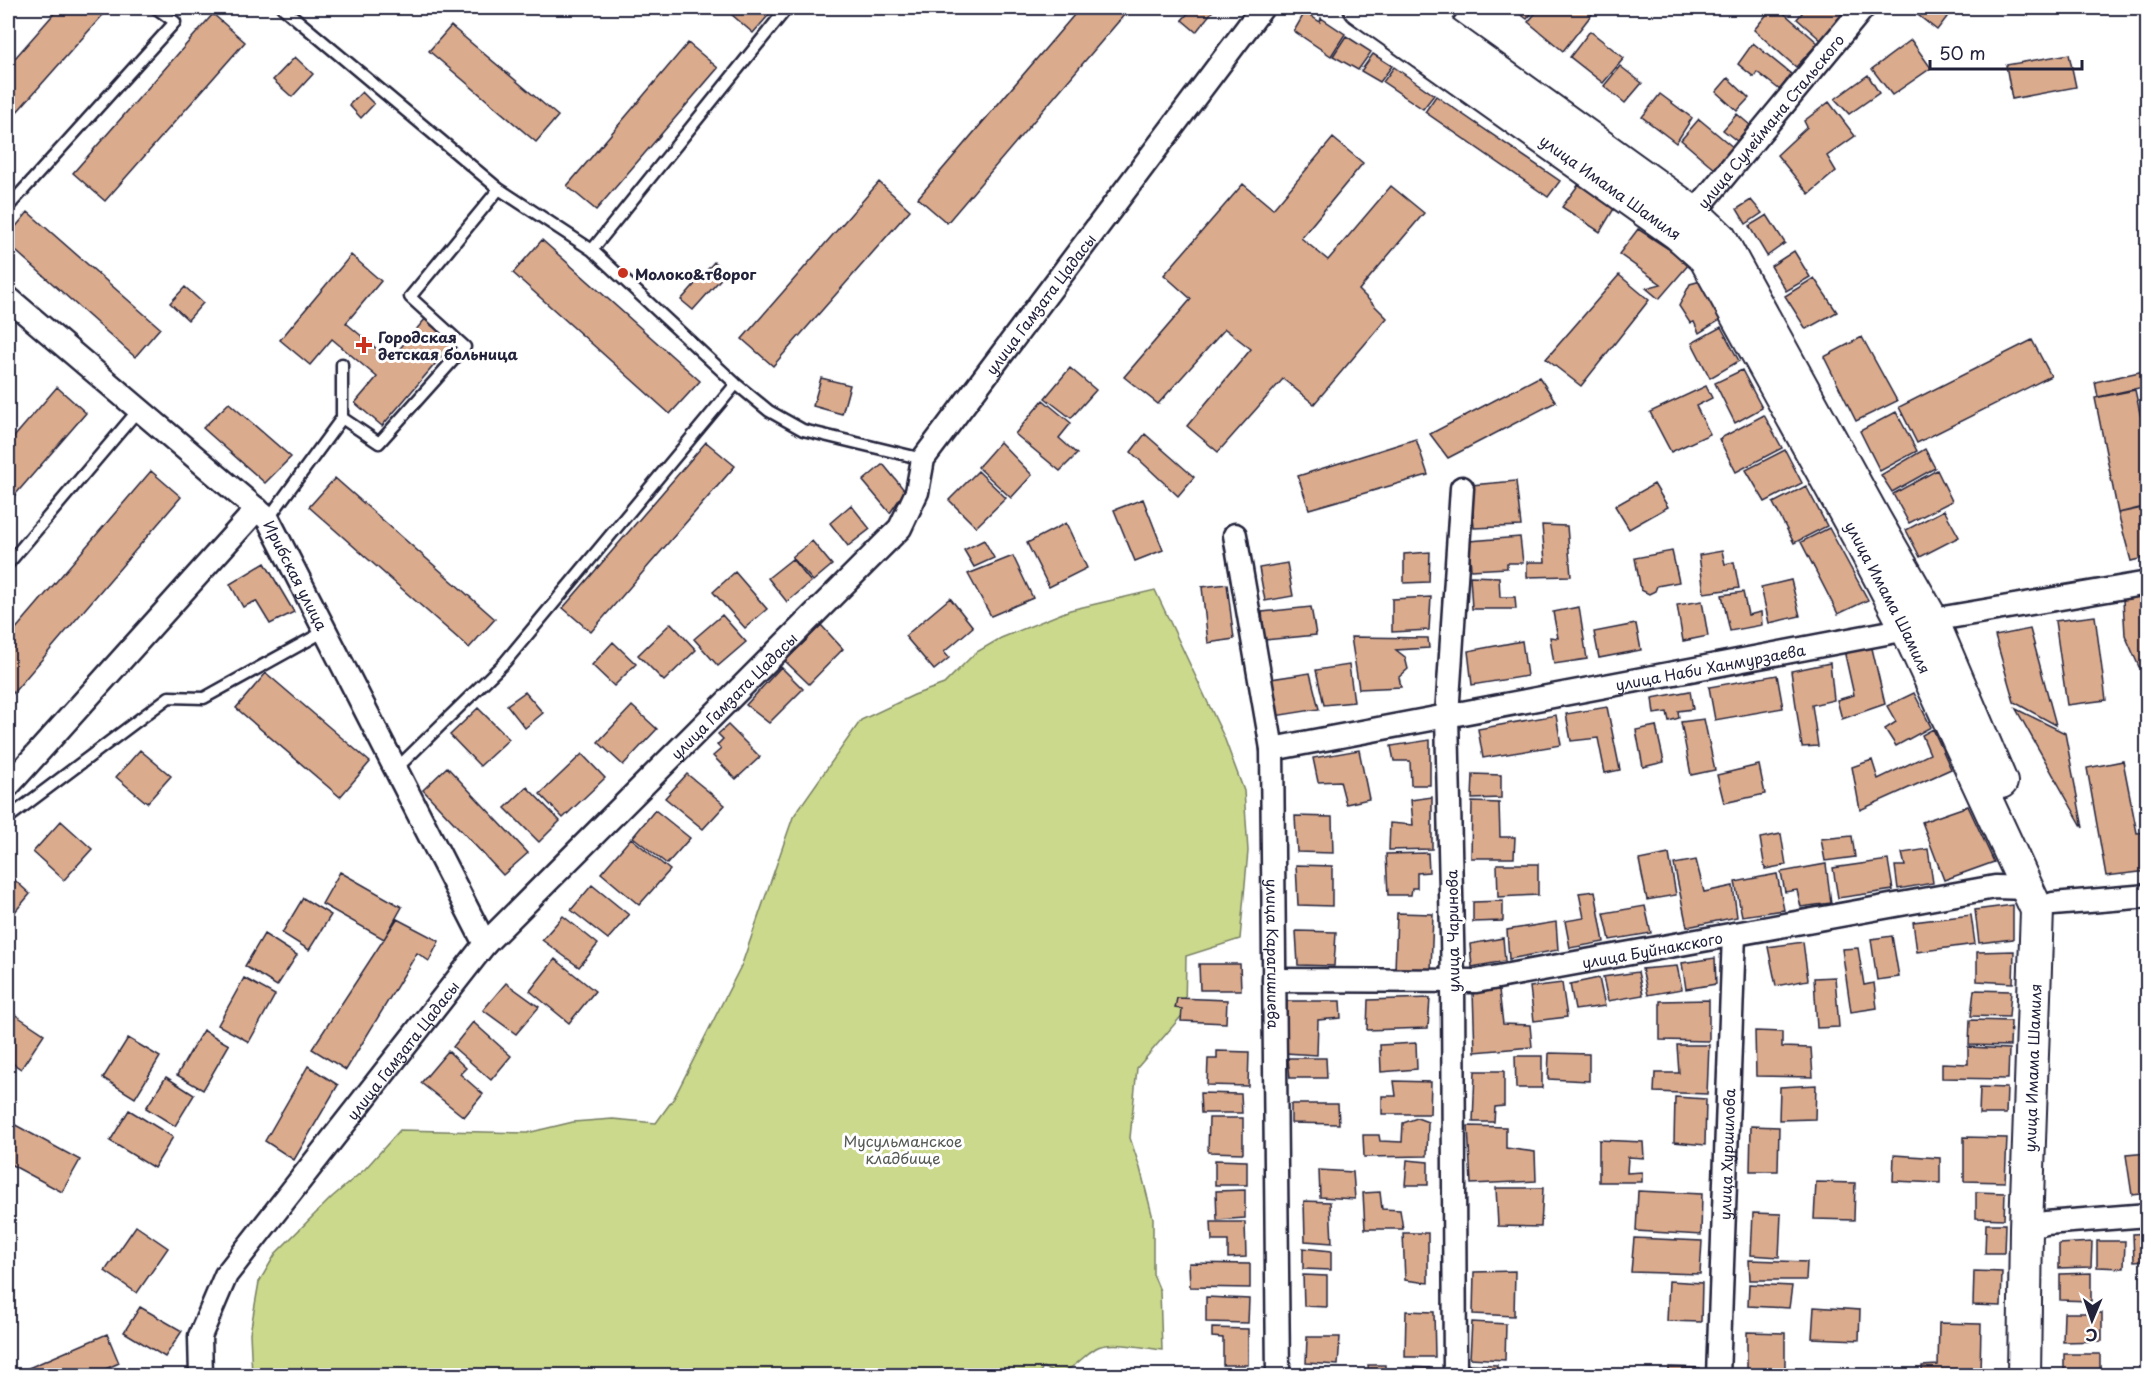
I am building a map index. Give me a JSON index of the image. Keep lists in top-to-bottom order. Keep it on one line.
{"streets":{"main road":["улица Имама Шамиля"],"street":["улица Сулеймана Стальского","улица Гамзата Цадасы","Ирибская улица","улица Наби Ханмурзаева","улица Чаринова","улица Буйнакского","улица Карагишиева","улица Хуршилова"]},"crossings":[["улица Сулеймана Стальского","улица Имама Шамиля"],["улица Имама Шамиля","улица Наби Ханмурзаева"],["улица Имама Шамиля","улица Буйнакского"],["улица Гамзата Цадасы","Ирибская улица"],["улица Наби Ханмурзаева","улица Чаринова"],["улица Наби Ханмурзаева","улица Карагишиева"],["улица Чаринова","улица Буйнакского"],["улица Буйнакского","улица Карагишиева"],["улица Буйнакского","улица Хуршилова"]],"parks":["Мусульманское кладбище"],"places":{"other":["Молоко&творог"],"health":["Городская детская больница"]},"scale_bar":"50 m","north":"bottom"}
